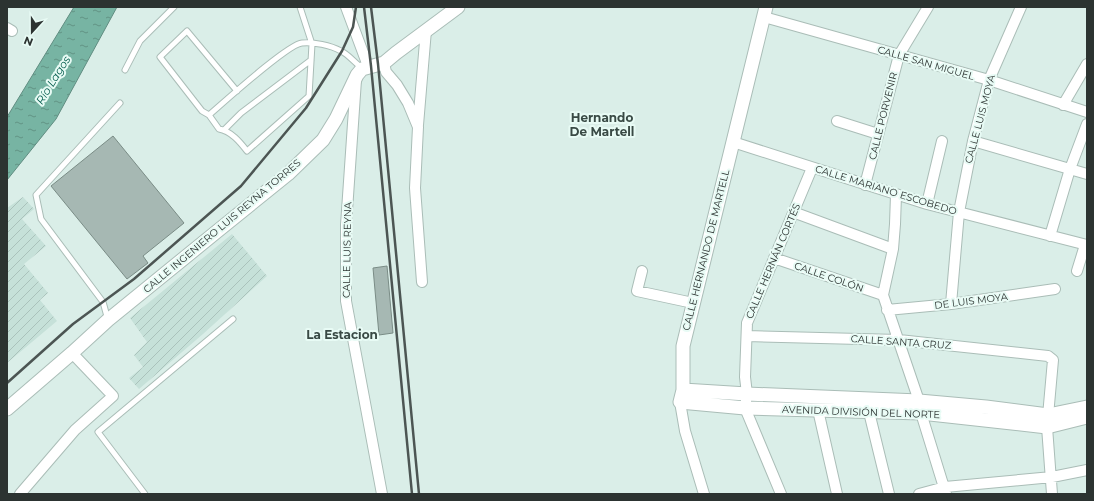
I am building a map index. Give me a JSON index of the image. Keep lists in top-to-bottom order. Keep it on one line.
{"streets":{"street":["CALLE SAN MIGUEL","CALLE PORVENIR","CALLE LUIS MOYA","CALLE MARIANO ESCOBEDO","CALLE INGENIERO LUIS REYNA TORRES","CALLE LUIS REYNA","CALLE HERNANDO DE MARTELL","CALLE HERNÁN CORTÉS","CALLE COLÓN","DE LUIS MOYA","CALLE SANTA CRUZ","AVENIDA DIVISIÓN DEL NORTE"]},"crossings":[["CALLE SAN MIGUEL","CALLE PORVENIR"],["CALLE SAN MIGUEL","CALLE LUIS MOYA"],["CALLE SAN MIGUEL","CALLE HERNANDO DE MARTELL"],["CALLE PORVENIR","CALLE MARIANO ESCOBEDO"],["CALLE LUIS MOYA","CALLE MARIANO ESCOBEDO"],["CALLE LUIS MOYA","DE LUIS MOYA"],["CALLE MARIANO ESCOBEDO","CALLE HERNANDO DE MARTELL"],["CALLE MARIANO ESCOBEDO","CALLE HERNÁN CORTÉS"],["CALLE INGENIERO LUIS REYNA TORRES","CALLE LUIS REYNA"],["CALLE HERNANDO DE MARTELL","AVENIDA DIVISIÓN DEL NORTE"],["CALLE HERNÁN CORTÉS","CALLE COLÓN"],["CALLE HERNÁN CORTÉS","CALLE SANTA CRUZ"],["CALLE HERNÁN CORTÉS","AVENIDA DIVISIÓN DEL NORTE"],["CALLE SANTA CRUZ","AVENIDA DIVISIÓN DEL NORTE"]],"districts":["Hernando De Martell","La Estacion"],"water":["Río Lagos"],"north":"bottom"}
